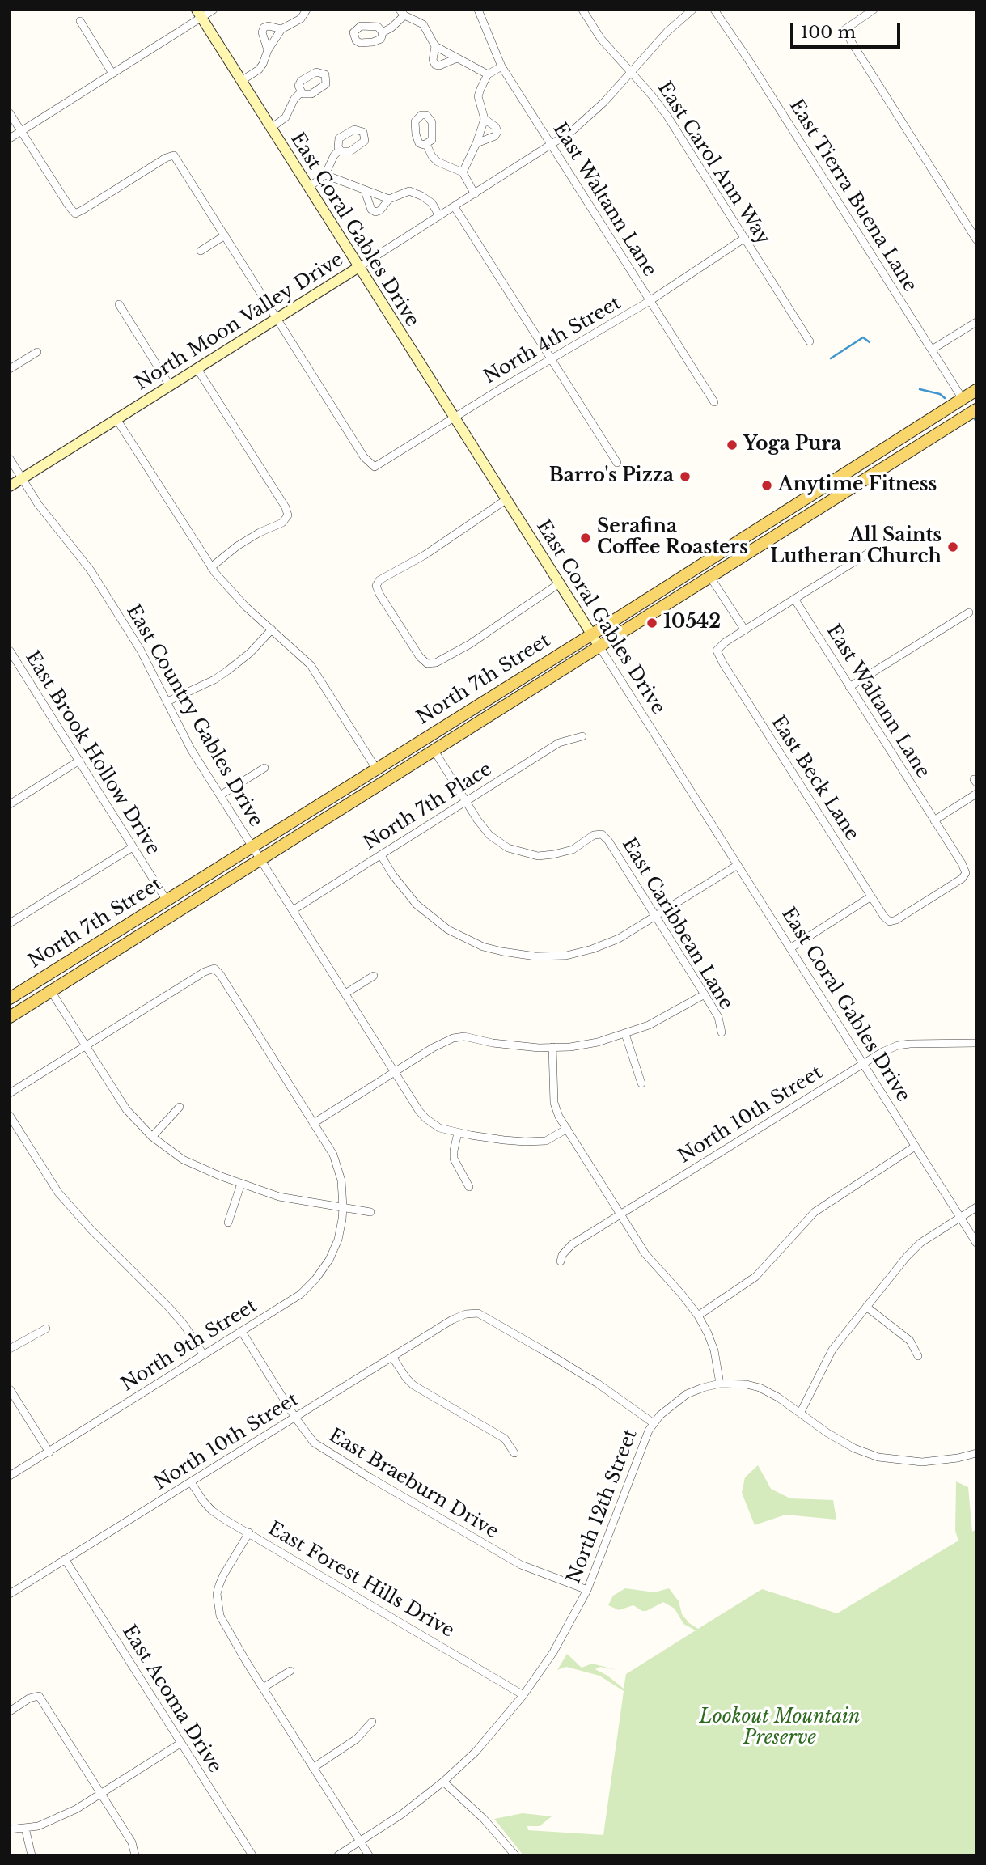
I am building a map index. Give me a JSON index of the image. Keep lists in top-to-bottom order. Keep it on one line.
{"streets":{"main road":["North 7th Street"],"street":["East Carol Ann Way","East Tierra Buena Lane","East Waltann Lane","East Coral Gables Drive","North Moon Valley Drive","North 4th Street","East Country Gables Drive","East Brook Hollow Drive","East Beck Lane","North 7th Place","East Caribbean Lane","North 10th Street","North 9th Street","East Braeburn Drive","North 12th Street","East Forest Hills Drive","East Acoma Drive"]},"crossings":[["East Carol Ann Way","North Moon Valley Drive"],["East Carol Ann Way","North 4th Street"],["East Tierra Buena Lane","North 7th Street"],["East Waltann Lane","North Moon Valley Drive"],["East Waltann Lane","North 4th Street"],["East Waltann Lane","East Beck Lane"],["East Coral Gables Drive","North Moon Valley Drive"],["East Coral Gables Drive","North 4th Street"],["East Coral Gables Drive","North 7th Street"],["East Coral Gables Drive","North 10th Street"],["North Moon Valley Drive","North 4th Street"],["North Moon Valley Drive","East Country Gables Drive"],["North 7th Street","East Country Gables Drive"],["North 7th Street","East Brook Hollow Drive"],["East Country Gables Drive","North 7th Place"],["North 7th Place","East Caribbean Lane"],["North 10th Street","East Braeburn Drive"],["North 10th Street","North 12th Street"],["North 10th Street","East Forest Hills Drive"],["North 10th Street","East Acoma Drive"],["North 9th Street","East Braeburn Drive"],["East Braeburn Drive","North 12th Street"],["North 12th Street","East Forest Hills Drive"]],"parks":["Lookout Mountain Preserve"],"places":["Yoga Pura","Barro's Pizza","Anytime Fitness","Serafina Coffee Roasters","All Saints Lutheran Church","10542"],"scale_bar":"100 m"}
